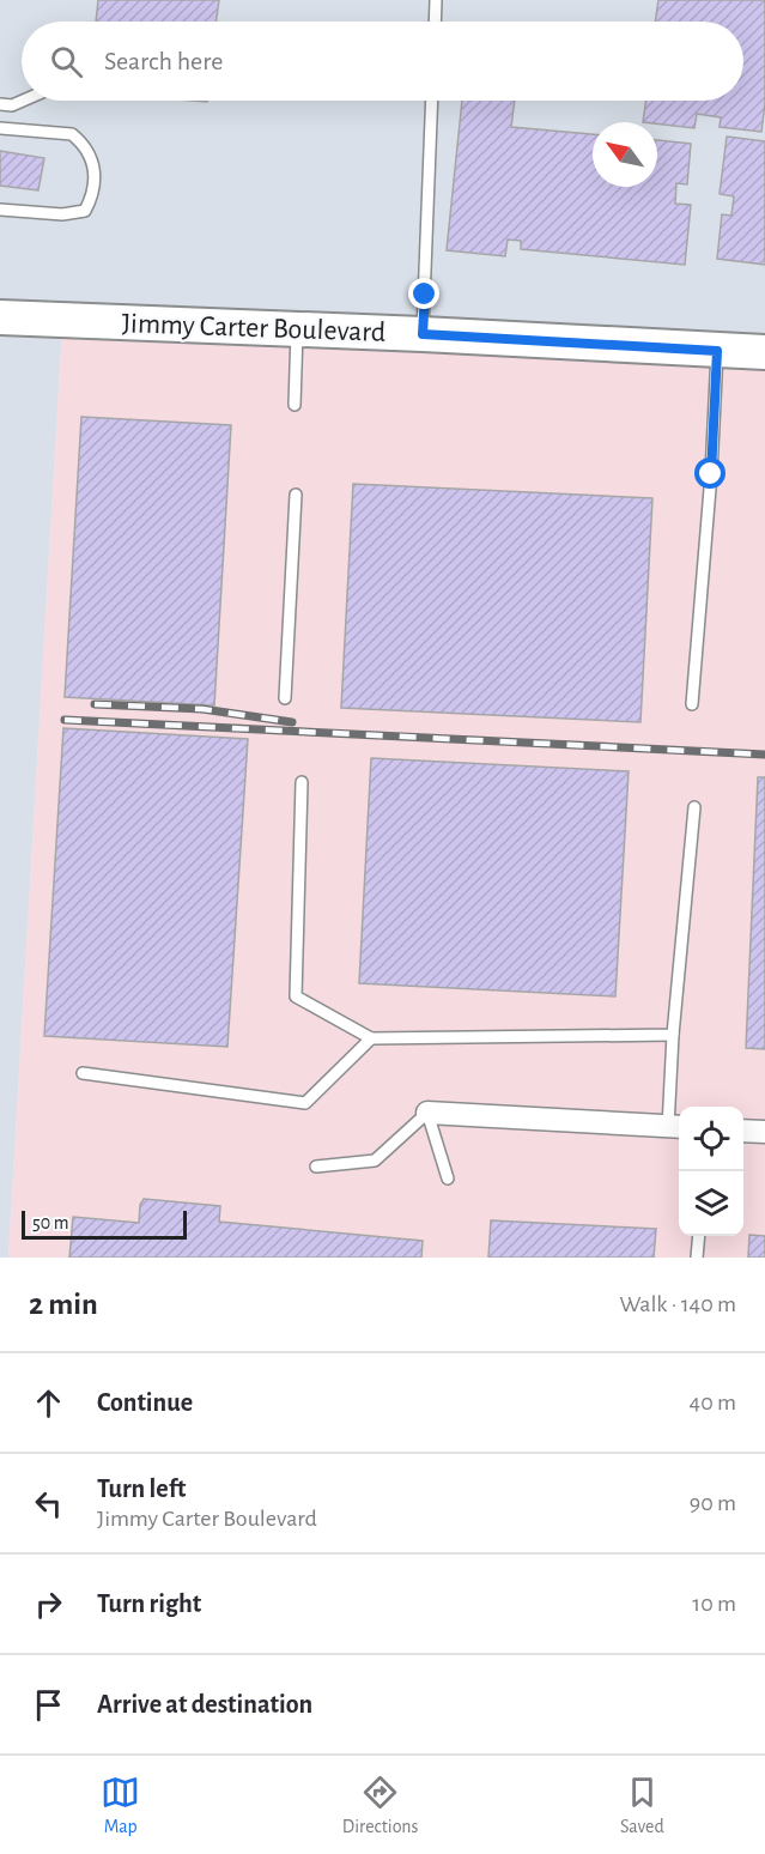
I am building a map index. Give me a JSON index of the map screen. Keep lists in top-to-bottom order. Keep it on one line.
{"streets":{"main road":["Jimmy Carter Boulevard"]},"scale_bar":"50 m","north":"top left","page":{"search":"Search here","scale":"50 m","heading":["2 min","Walk · 140 m"],"list":[["Continue","40 m"],["Turn left","Jimmy Carter Boulevard","90 m"],["Turn right","10 m"],"Arrive at destination"],"nav":["Map","Directions","Saved"]}}
